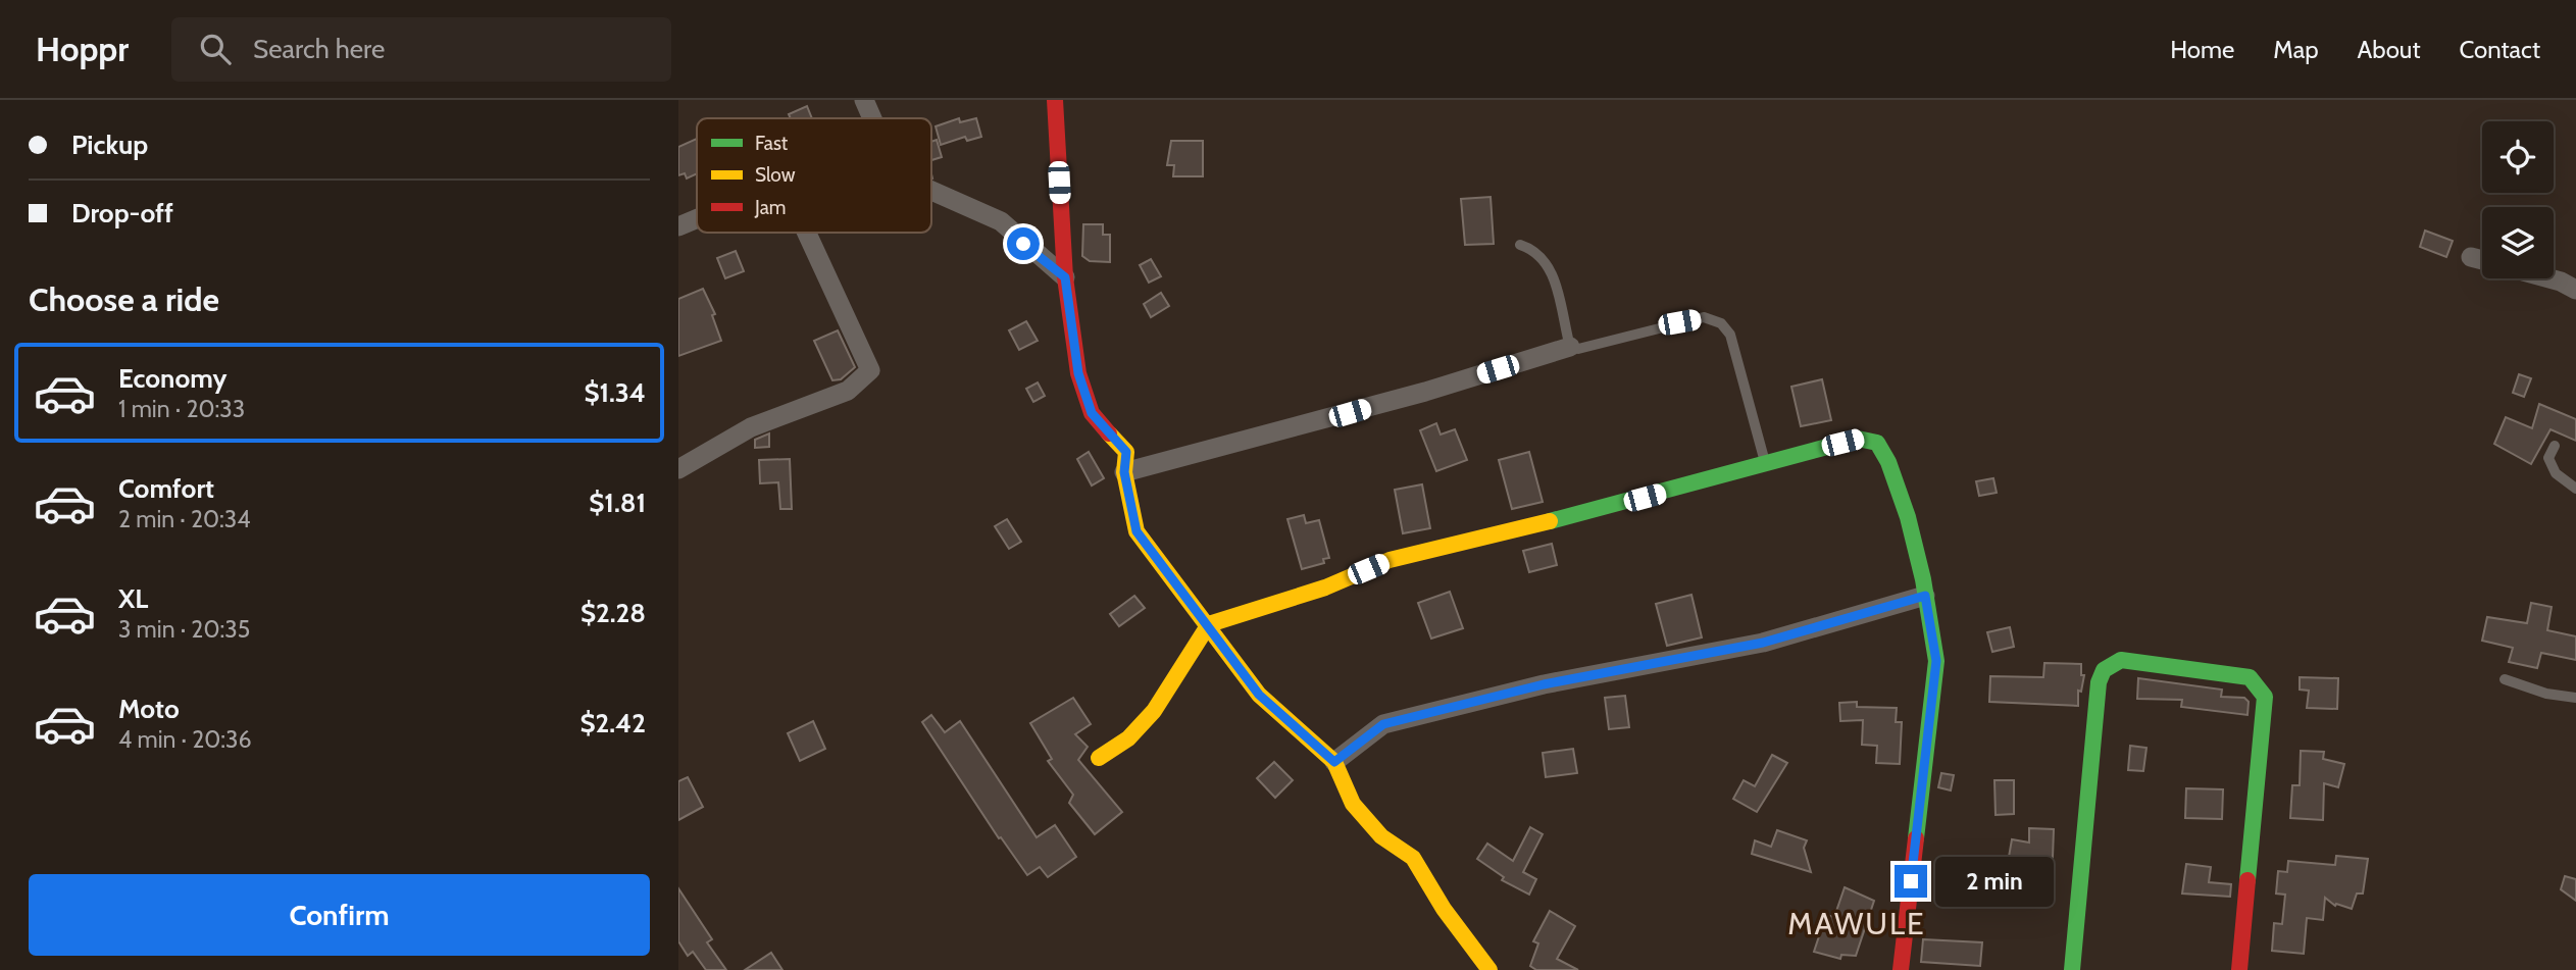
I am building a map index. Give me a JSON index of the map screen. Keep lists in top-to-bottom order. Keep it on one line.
{"districts":["MAWULE"],"legend":["Fast","Slow","Jam"],"page":{"header":"Hoppr","search":"Search here","nav":["Home","Map","About","Contact"],"banner":["Pickup","Drop-off"],"heading":"Choose a ride","list":[{"name":"Economy","note":"1 min · 20:33","value":"$1.34"},{"name":"Comfort","note":"2 min · 20:34","value":"$1.81"},{"name":"XL","note":"3 min · 20:35","value":"$2.28"},{"name":"Moto","note":"4 min · 20:36","value":"$2.42"}],"bubble":"2 min","buttons":"Confirm"}}
